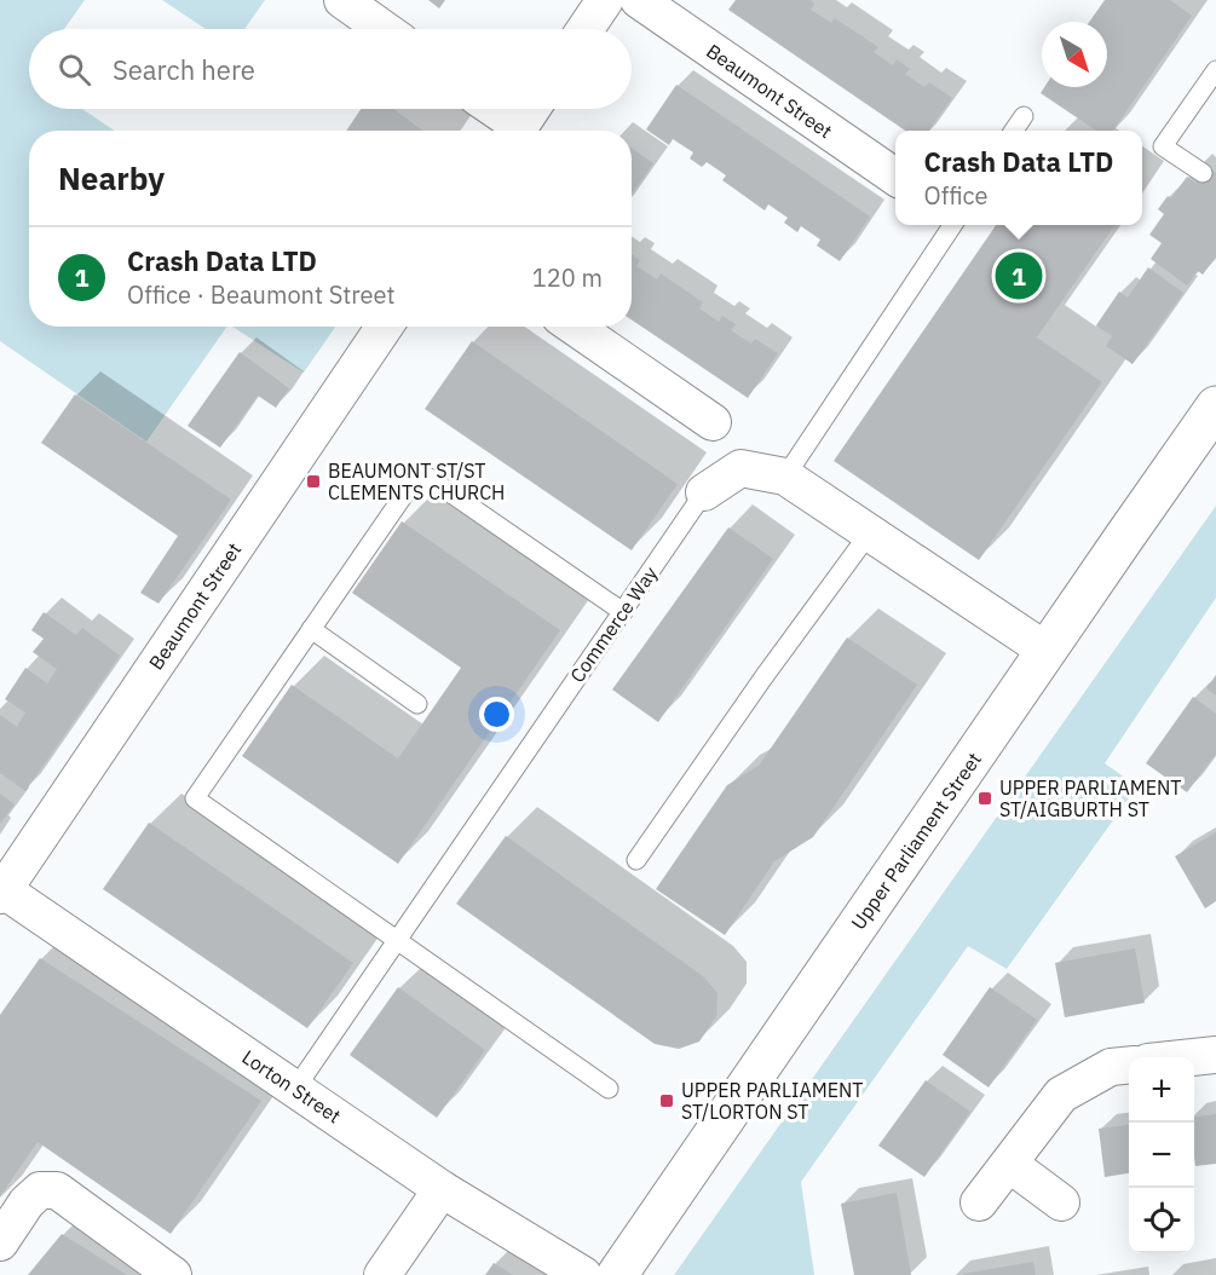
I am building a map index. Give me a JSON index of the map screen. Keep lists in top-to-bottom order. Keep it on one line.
{"streets":{"highway":["Upper Parliament Street"],"street":["Beaumont Street","Commerce Way","Lorton Street"]},"crossings":[["Beaumont Street","Lorton Street"],["Commerce Way","Upper Parliament Street"],["Commerce Way","Lorton Street"]],"places":{"transit":["BEAUMONT ST/ST CLEMENTS CHURCH","UPPER PARLIAMENT ST/AIGBURTH ST","UPPER PARLIAMENT ST/LORTON ST"]},"north":"bottom right","page":{"search":"Search here","popup":["Crash Data LTD","Office"],"heading":"Nearby","list":[{"mark":"1","name":"Crash Data LTD","note":"Office · Beaumont Street","value":"120 m"}],"pins":"1","map_buttons":["+","−"]}}
